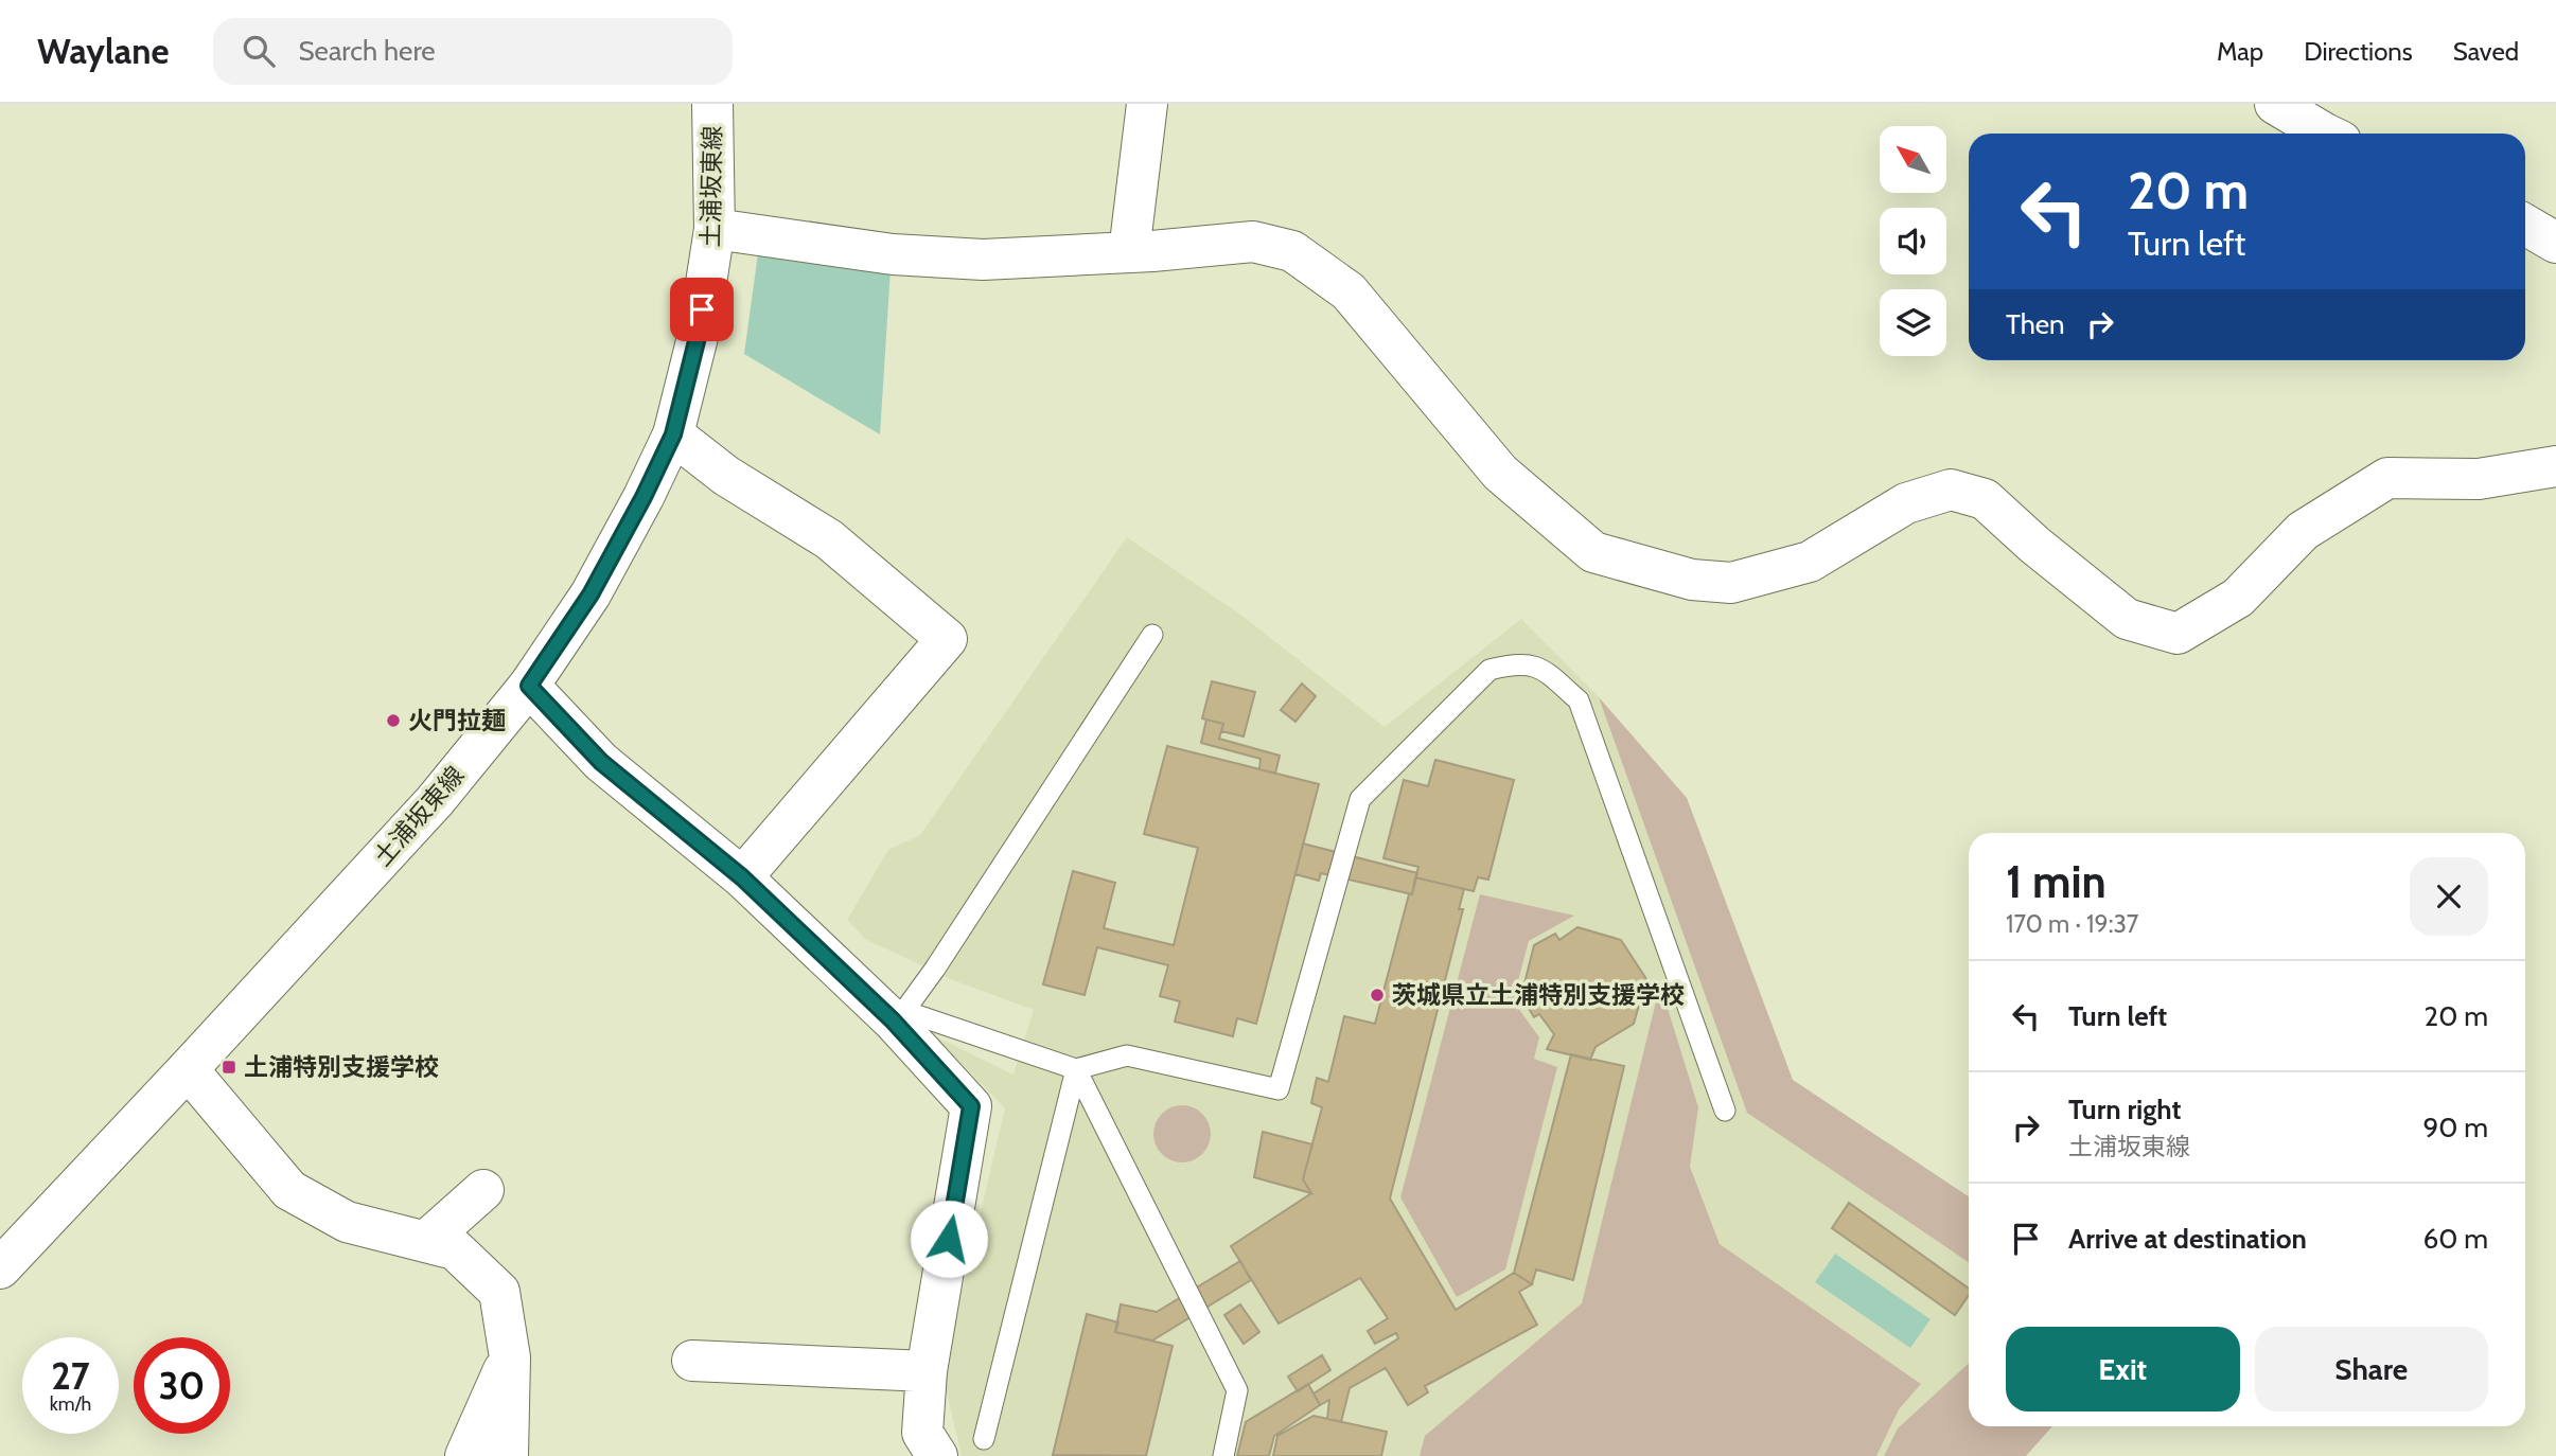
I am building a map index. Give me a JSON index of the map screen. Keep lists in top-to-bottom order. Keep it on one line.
{"streets":{"street":["土浦坂東線"]},"places":{"other":["火門拉麺","茨城県立土浦特別支援学校"],"transit":["土浦特別支援学校"]},"north":"top left","page":{"header":"Waylane","search":"Search here","nav":["Map","Directions","Saved"],"turn":["20 m","Turn left"],"then":"Then","heading":["1 min","170 m · 19:37"],"list":[{"name":"Turn left","value":"20 m"},{"name":"Turn right","note":"土浦坂東線","value":"90 m"},{"name":"Arrive at destination","value":"60 m"}],"buttons":["Exit","Share"],"speed":"27 km/h","limit":"30"}}
